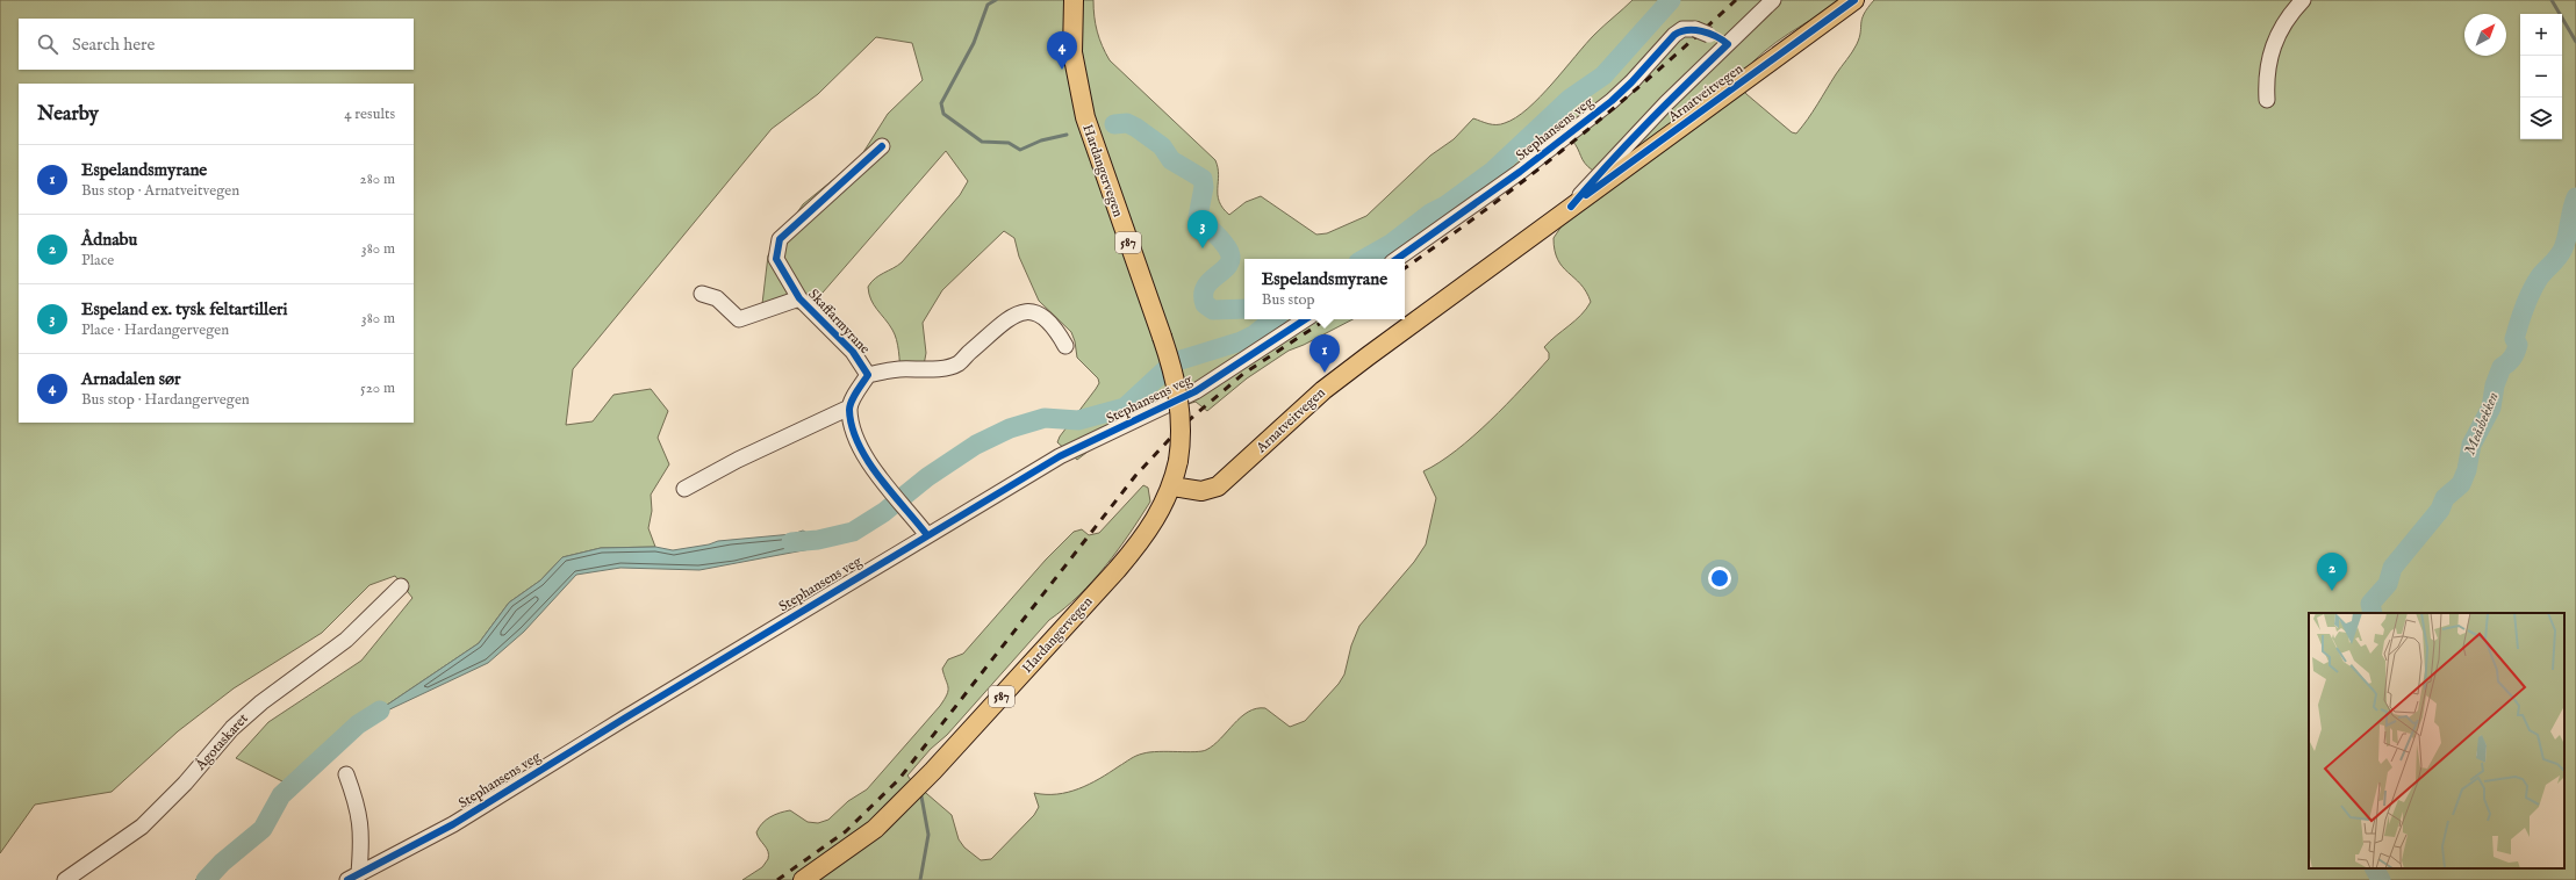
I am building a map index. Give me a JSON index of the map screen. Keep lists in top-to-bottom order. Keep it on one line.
{"streets":{"main road":["Arnatveitvegen","Hardangervegen","587"],"street":["Stephansens veg","Skaffarmyrane","Ågotaskaret"]},"crossings":[["Arnatveitvegen","Hardangervegen"]],"water":["Meåsbekken"],"north":"top right","page":{"map_buttons":["+","−"],"search":"Search here","pins":["4","3","1","2"],"heading":["Nearby","4 results"],"list":[{"mark":"1","name":"Espelandsmyrane","note":"Bus stop · Arnatveitvegen","value":"280 m"},{"mark":"2","name":"Ådnabu","note":"Place","value":"380 m"},{"mark":"3","name":"Espeland ex. tysk feltartilleri","note":"Place · Hardangervegen","value":"380 m"},{"mark":"4","name":"Arnadalen sør","note":"Bus stop · Hardangervegen","value":"520 m"}],"popup":["Espelandsmyrane","Bus stop"]}}
